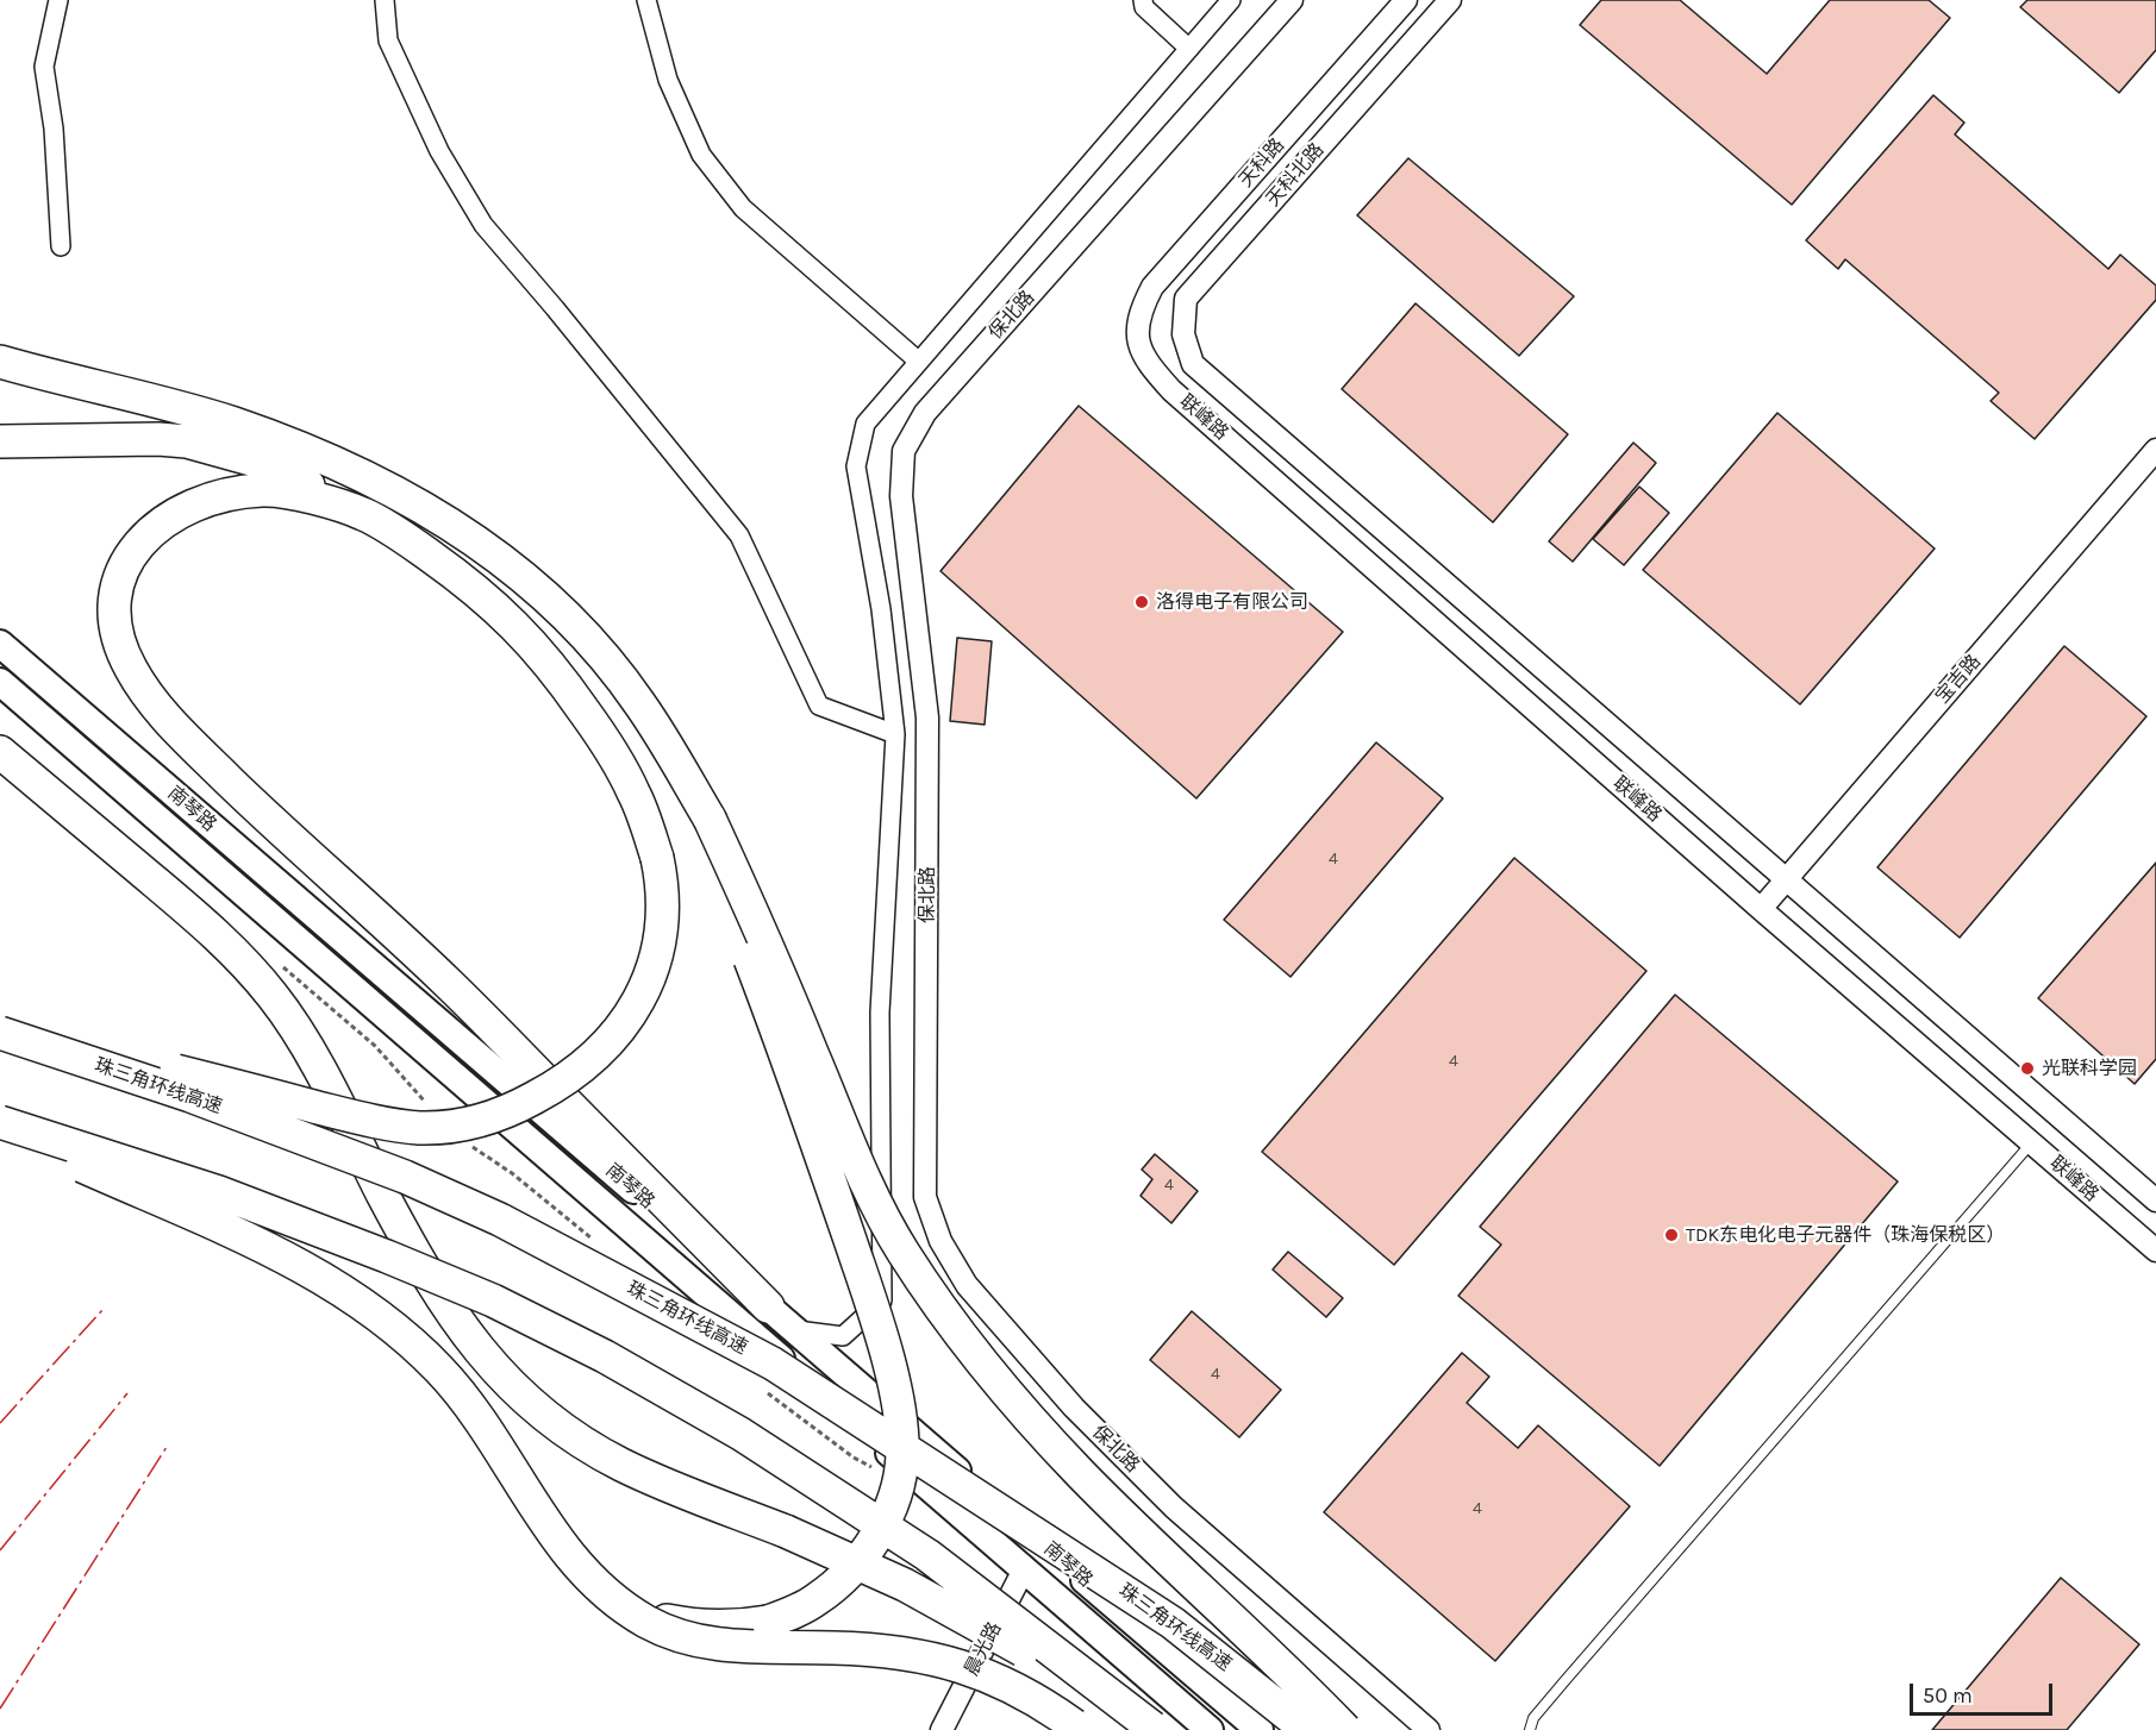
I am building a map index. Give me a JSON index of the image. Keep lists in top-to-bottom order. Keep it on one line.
{"streets":{"highway":["珠三角环线高速"],"main road":["南琴路"],"street":["天科路","天科北路","保北路","联峰路","宝吉路","晨光路"]},"crossings":[["天科路","联峰路"],["天科北路","联峰路"],["联峰路","宝吉路"],["南琴路","晨光路"]],"places":["洛得电子有限公司","光联科学园","TDK东电化电子元器件（珠海保税区）"],"house_numbers":["4","4","4","4","4"],"scale_bar":"50 m"}
